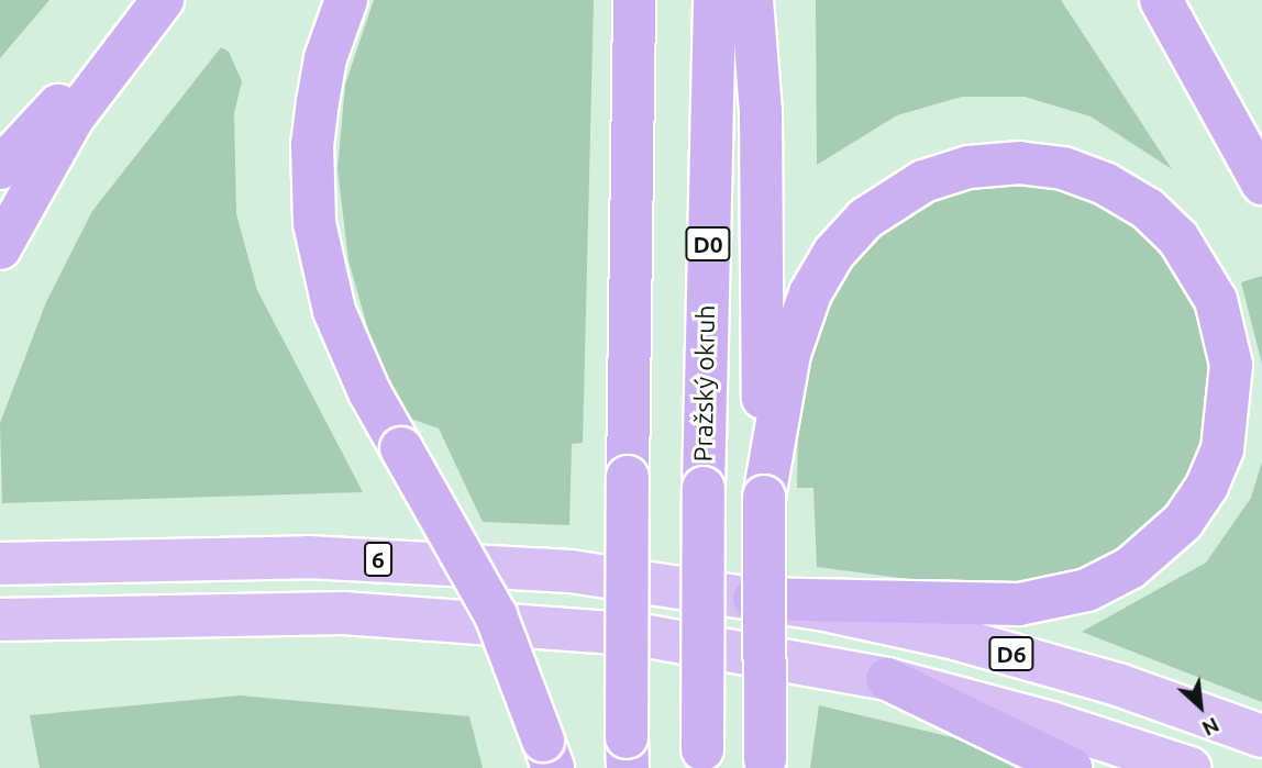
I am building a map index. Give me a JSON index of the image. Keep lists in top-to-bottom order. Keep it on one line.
{"streets":{"highway":["D0","Pražský okruh","6","D6"]},"crossings":[["6","D6"]],"north":"bottom right"}
